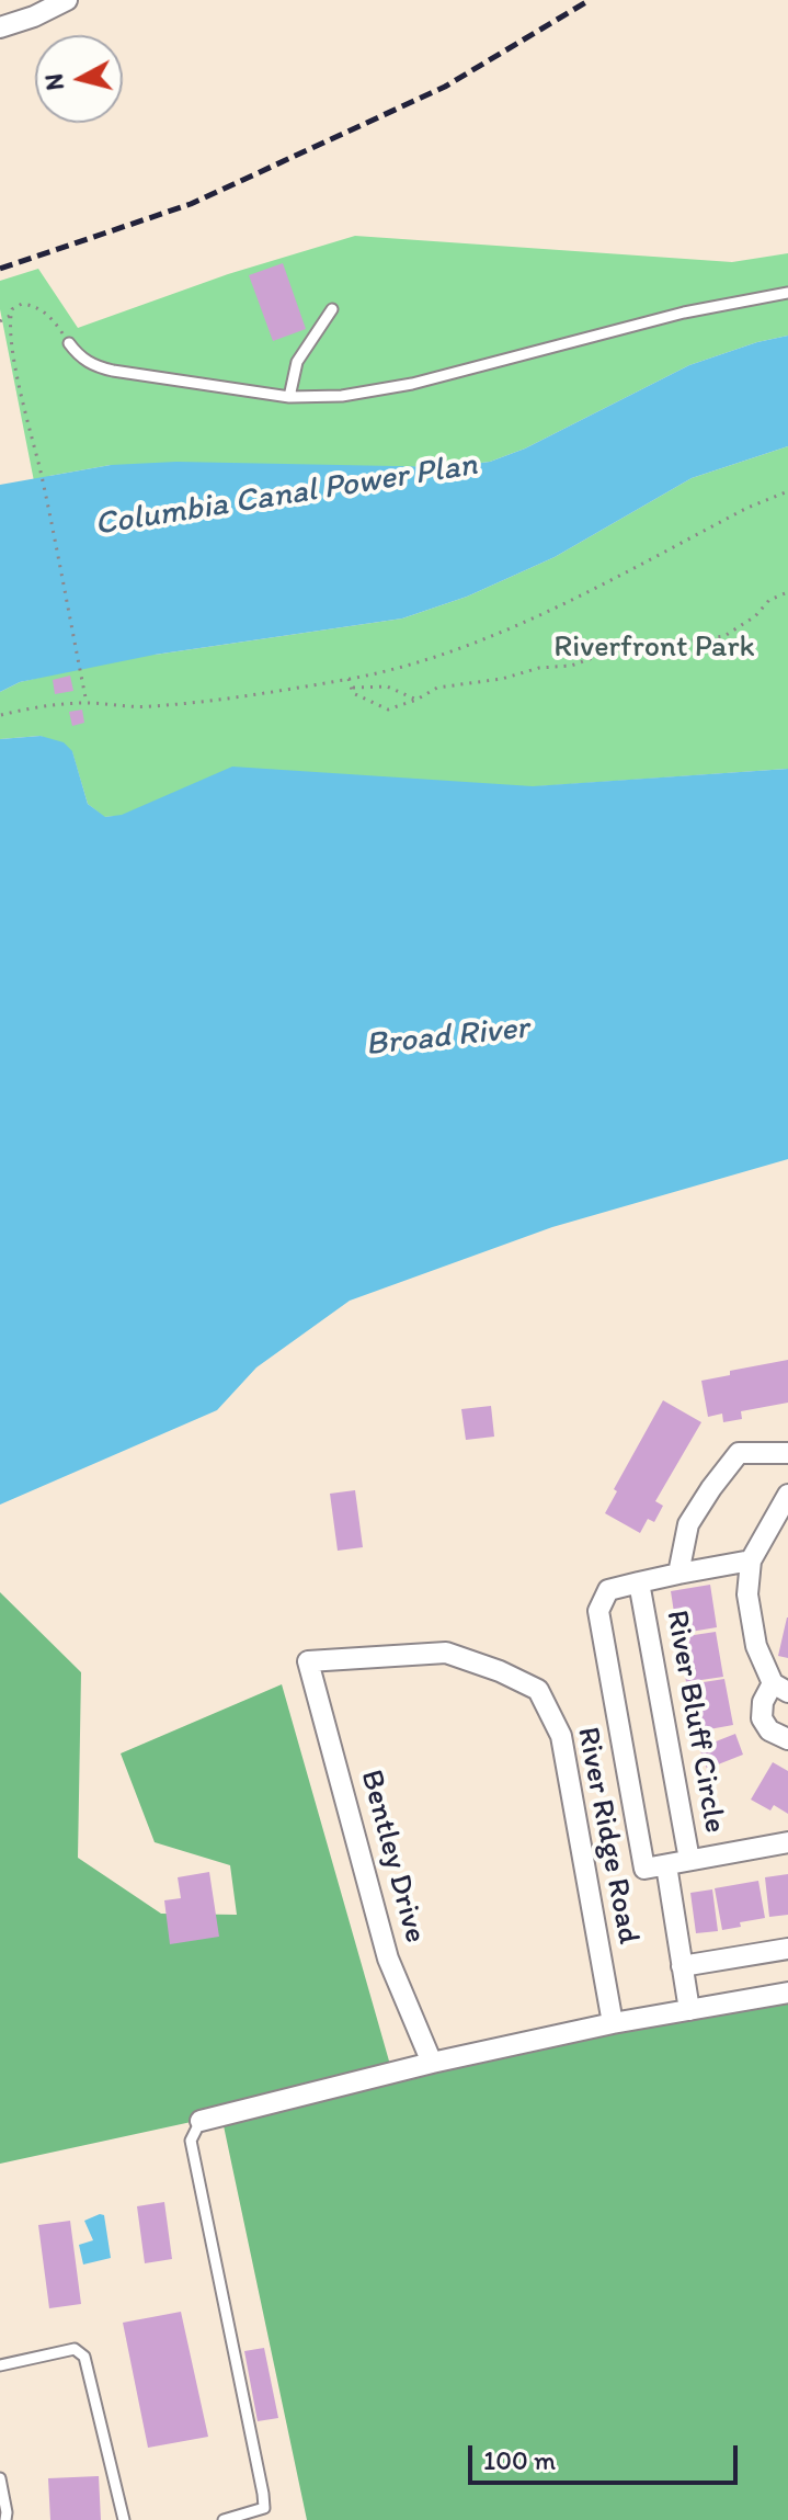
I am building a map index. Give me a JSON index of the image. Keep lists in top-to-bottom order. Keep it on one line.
{"streets":{"street":["River Bluff Circle","River Ridge Road","Bentley Drive"]},"crossings":[["River Ridge Road","Bentley Drive"]],"water":["Columbia Canal Power Plan","Broad River"],"parks":["Riverfront Park"],"scale_bar":"100 m","north":"left"}
